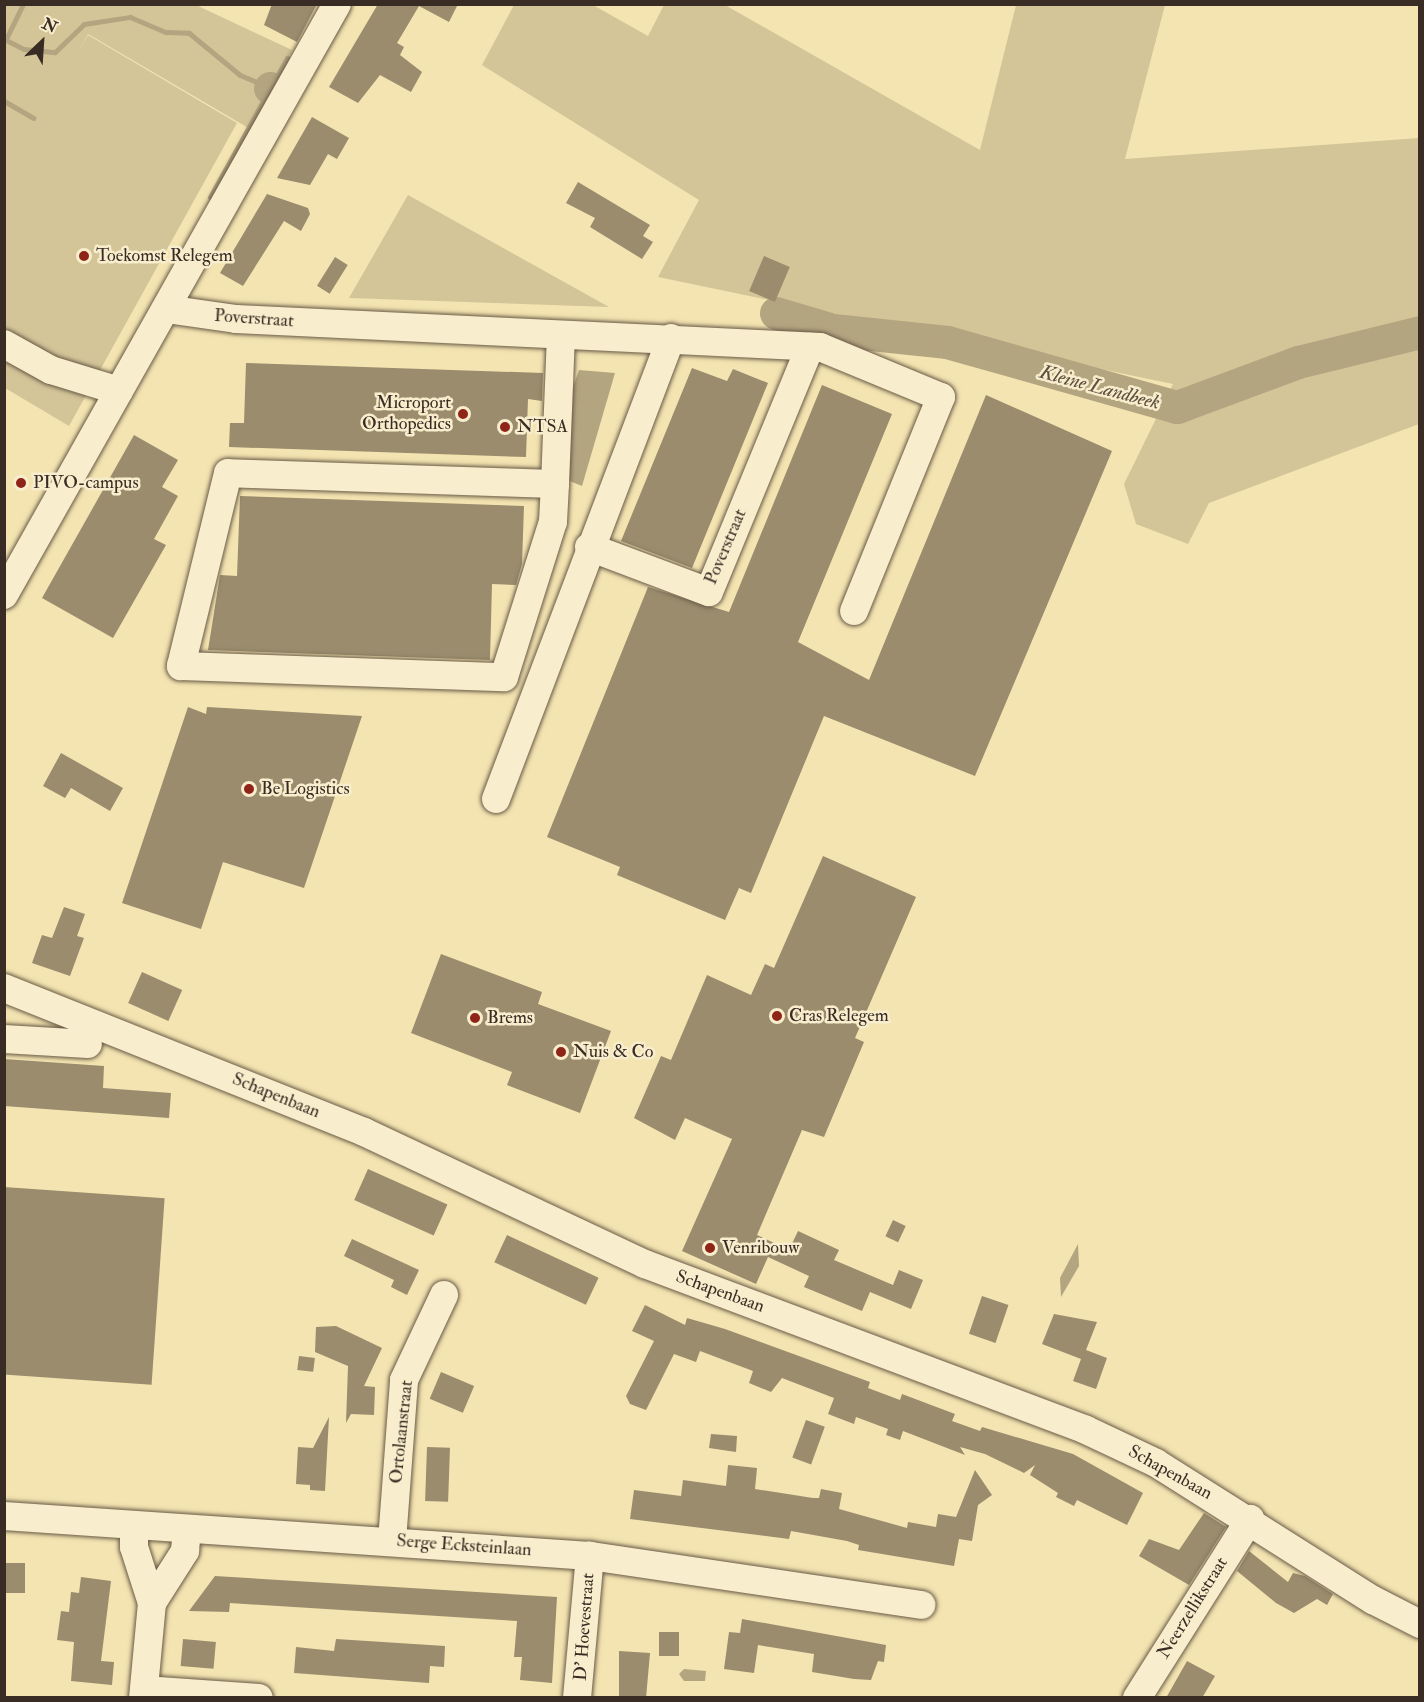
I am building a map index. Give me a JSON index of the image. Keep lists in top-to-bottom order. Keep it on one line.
{"streets":{"street":["Poverstraat","Schapenbaan","Ortolaanstraat","Serge Ecksteinlaan","Neerzellikstraat","D' Hoevestraat"]},"crossings":[["Schapenbaan","Neerzellikstraat"],["Ortolaanstraat","Serge Ecksteinlaan"],["Serge Ecksteinlaan","D' Hoevestraat"]],"water":["Kleine Landbeek"],"places":["Toekomst Relegem","Microport Orthopedics","NTSA","PIVO-campus","Be Logistics","Cras Relegem","Brems","Nuis & Co","Venribouw"],"north":"top right"}
